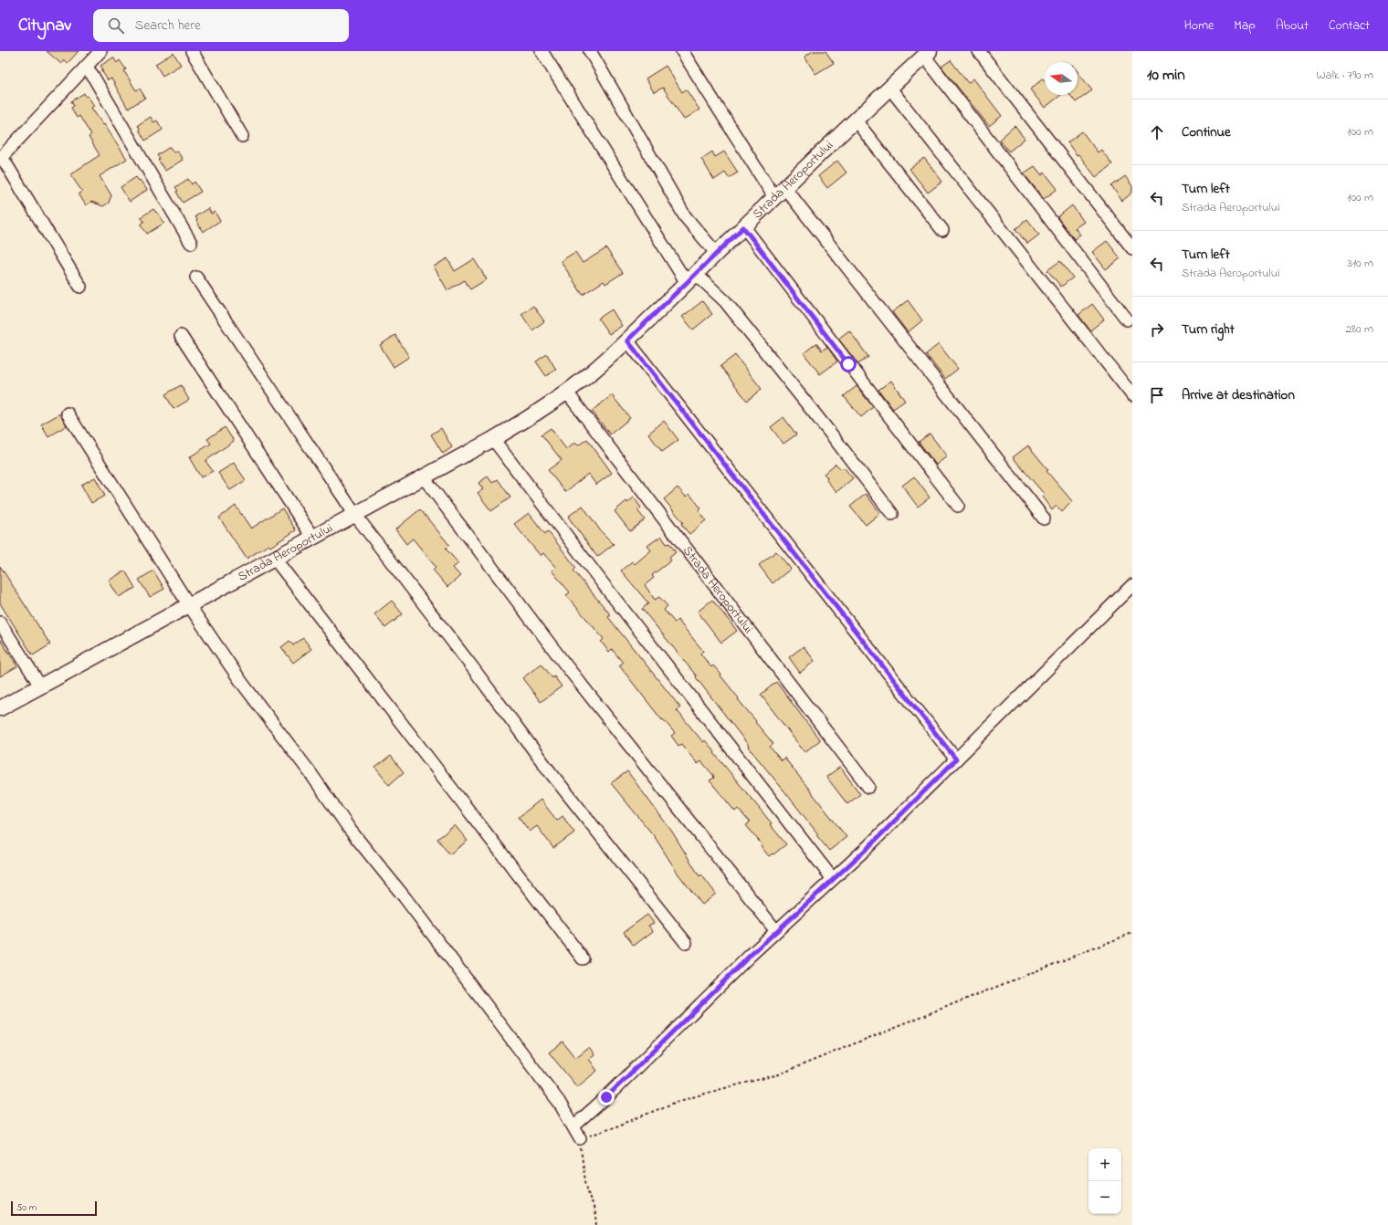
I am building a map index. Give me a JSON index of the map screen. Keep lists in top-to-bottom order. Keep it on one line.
{"streets":{"street":["Strada Aeroportului"]},"scale_bar":"50 m","north":"left","page":{"header":"Citynav","search":"Search here","nav":["Home","Map","About","Contact"],"heading":["10 min","Walk · 790 m"],"list":[["Continue","100 m"],["Turn left","Strada Aeroportului","100 m"],["Turn left","Strada Aeroportului","310 m"],["Turn right","280 m"],"Arrive at destination"],"map_buttons":["+","−"],"scale":"50 m"}}
